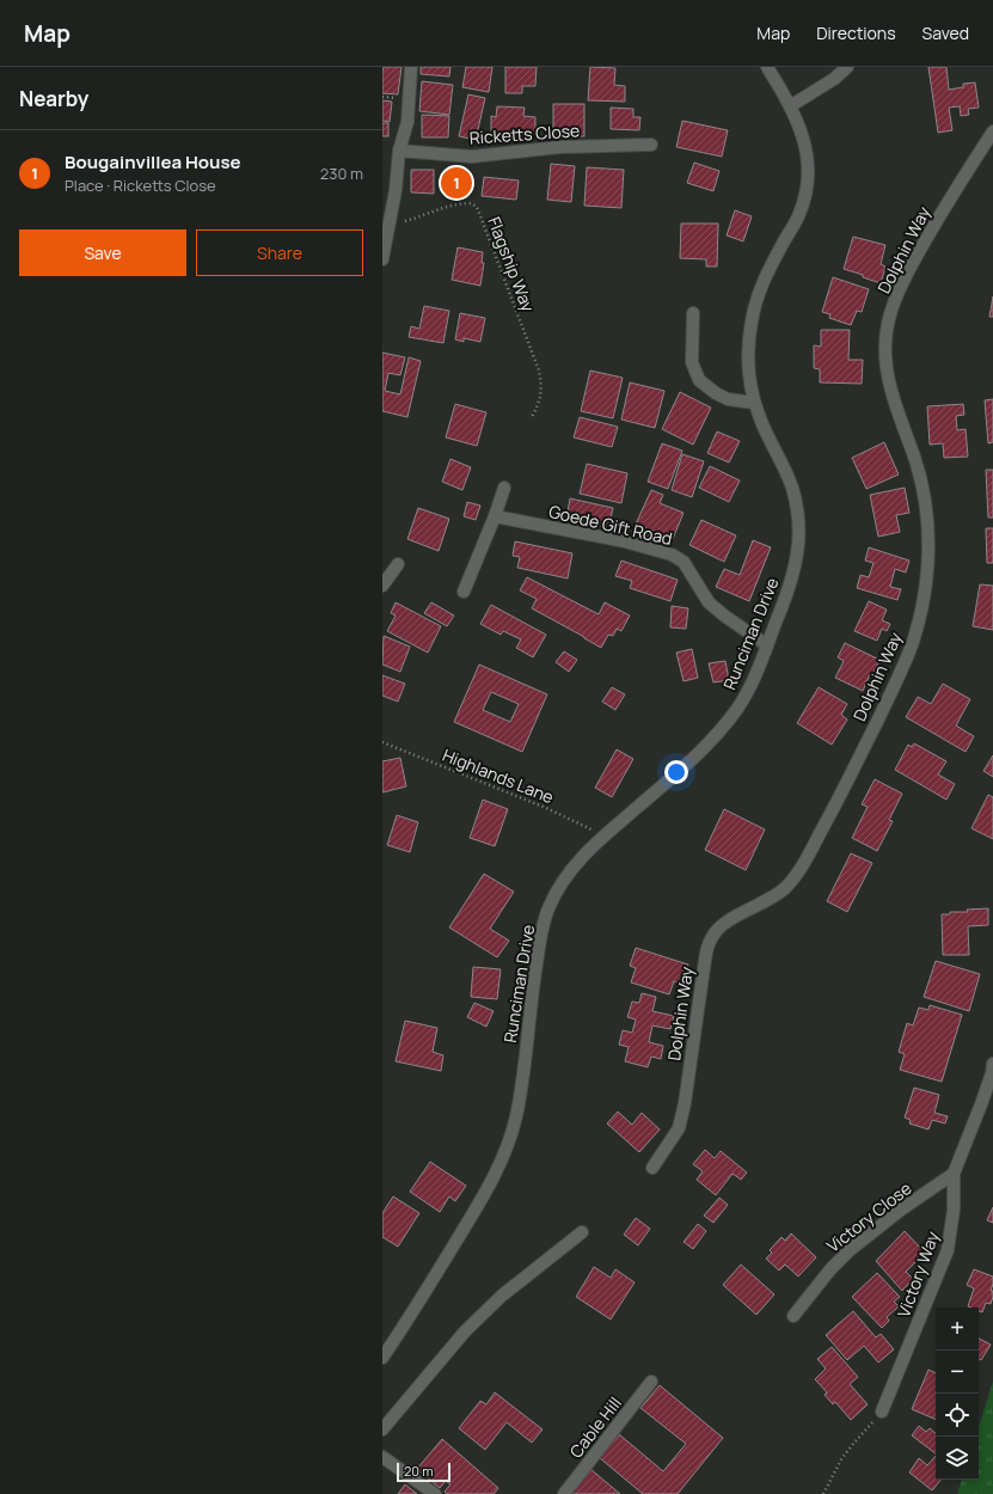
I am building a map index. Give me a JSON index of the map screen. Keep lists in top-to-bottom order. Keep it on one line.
{"streets":{"street":["Ricketts Close","Dolphin Way","Goede Gift Road","Runciman Drive","Victory Close","Victory Way","Cable Hill"],"path":["Flagship Way","Highlands Lane"]},"crossings":[["Goede Gift Road","Runciman Drive"],["Runciman Drive","Highlands Lane"],["Victory Close","Victory Way"]],"scale_bar":"20 m","page":{"header":"Map","nav":["Map","Directions","Saved"],"heading":"Nearby","list":[{"mark":"1","name":"Bougainvillea House","note":"Place · Ricketts Close","value":"230 m"}],"pins":"1","buttons":["Save","Share"],"map_buttons":["+","−"],"scale":"20 m"}}
